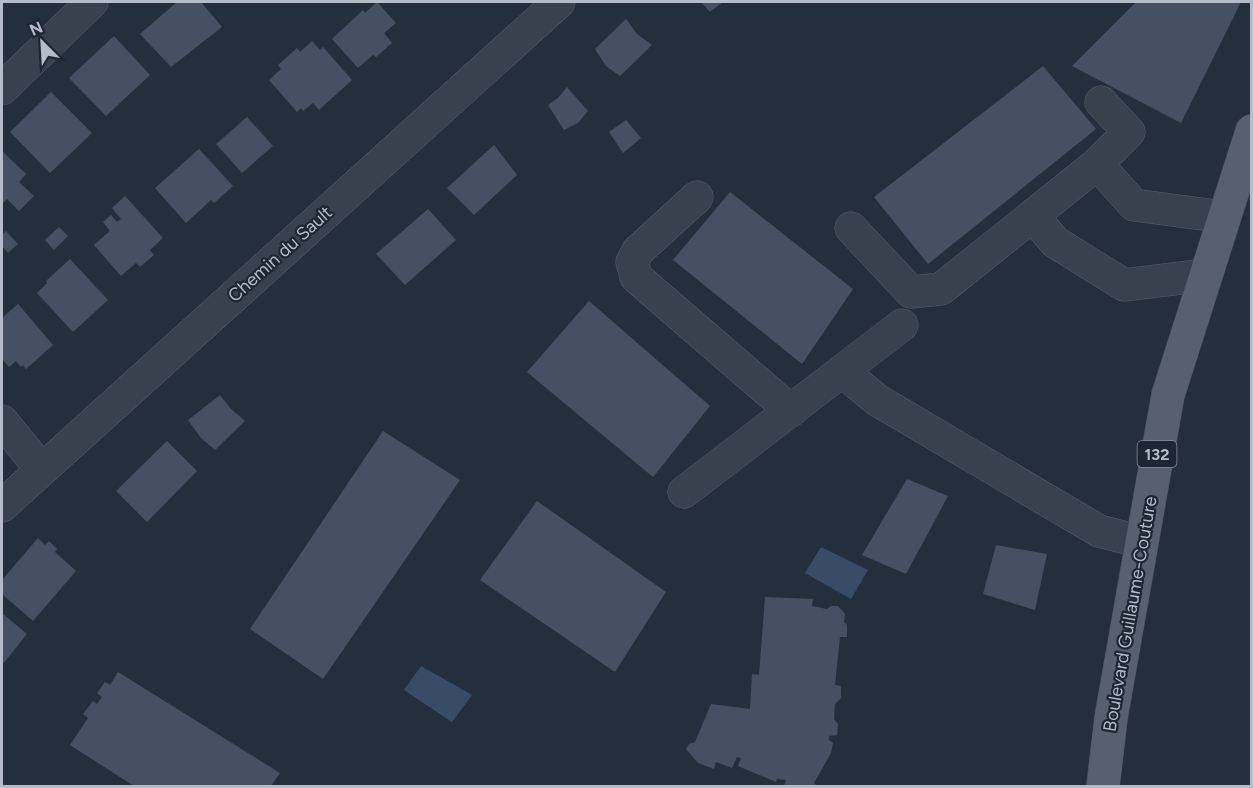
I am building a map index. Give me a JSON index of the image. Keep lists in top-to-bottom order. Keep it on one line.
{"streets":{"main road":["132","Boulevard Guillaume-Couture"],"street":["Chemin du Sault"]},"north":"top left"}
